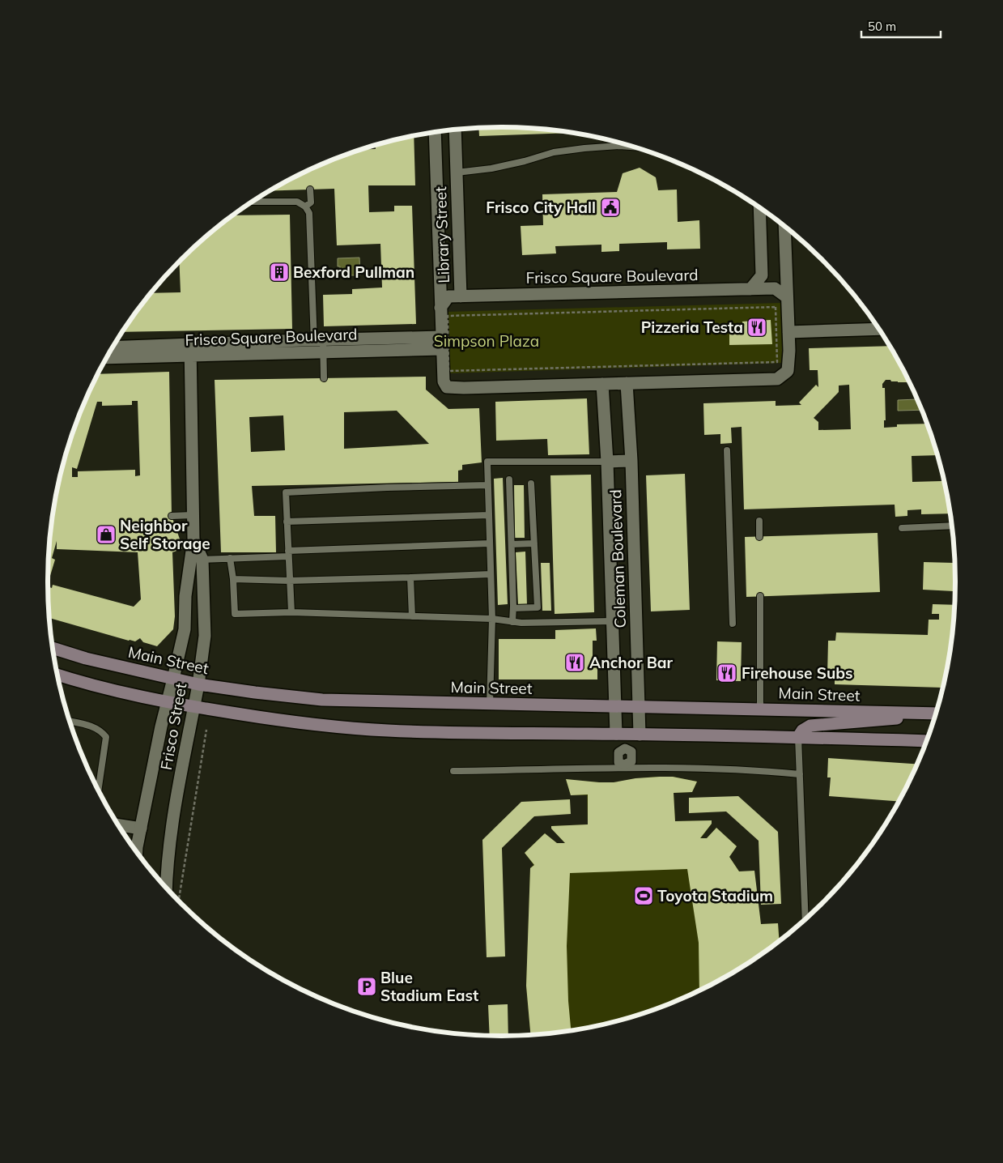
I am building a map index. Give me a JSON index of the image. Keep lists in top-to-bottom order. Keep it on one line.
{"streets":{"main road":["Main Street"],"street":["Library Street","Frisco Square Boulevard","Coleman Boulevard","Frisco Street"]},"crossings":[["Library Street","Frisco Square Boulevard"],["Library Street","Coleman Boulevard"],["Frisco Square Boulevard","Frisco Street"],["Coleman Boulevard","Main Street"],["Main Street","Frisco Street"]],"parks":["Simpson Plaza"],"places":{"public building":["Frisco City Hall"],"building":["Bexford Pullman"],"restaurant":["Pizzeria Testa","Anchor Bar","Firehouse Subs"],"shop":["Neighbor Self Storage"],"sports":["Toyota Stadium"],"parking":["Blue Stadium East"]},"scale_bar":"50 m"}
